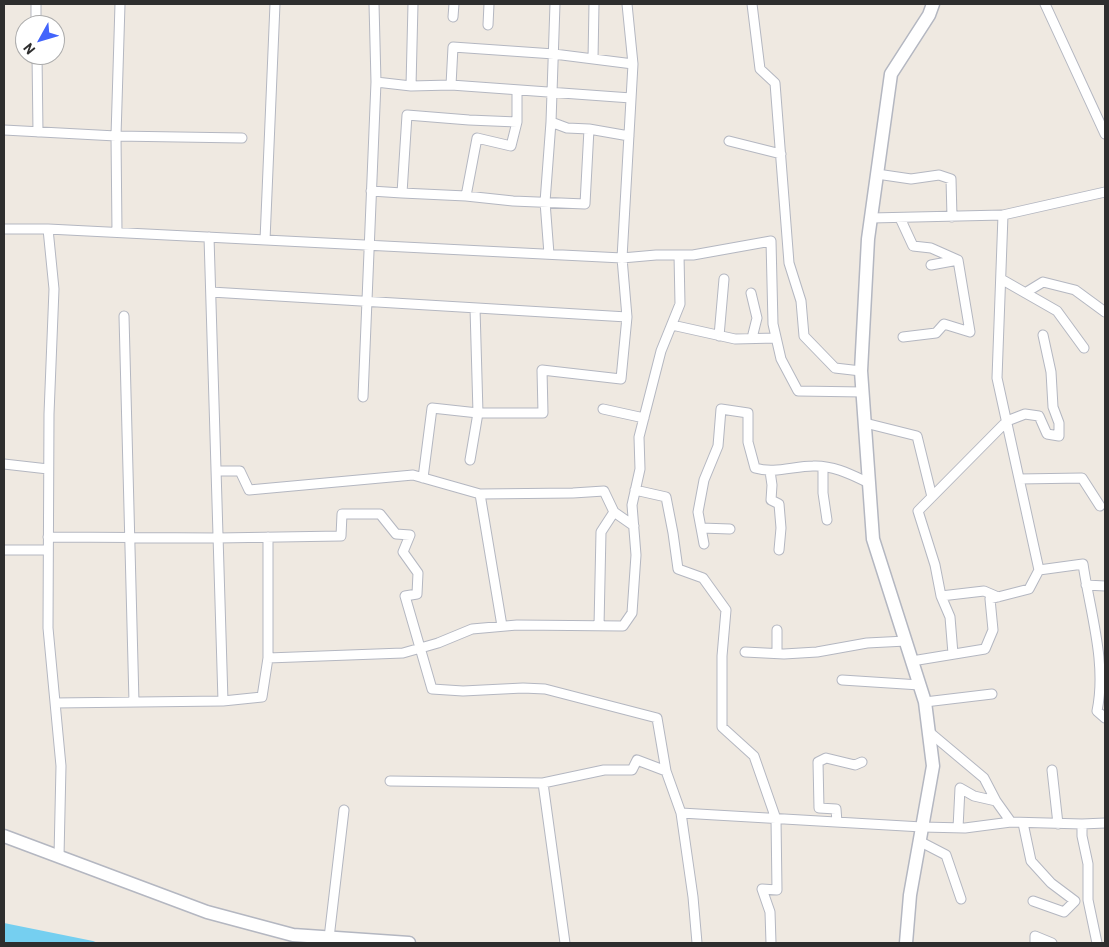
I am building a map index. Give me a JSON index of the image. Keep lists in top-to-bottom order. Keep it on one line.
{"north":"bottom left"}
